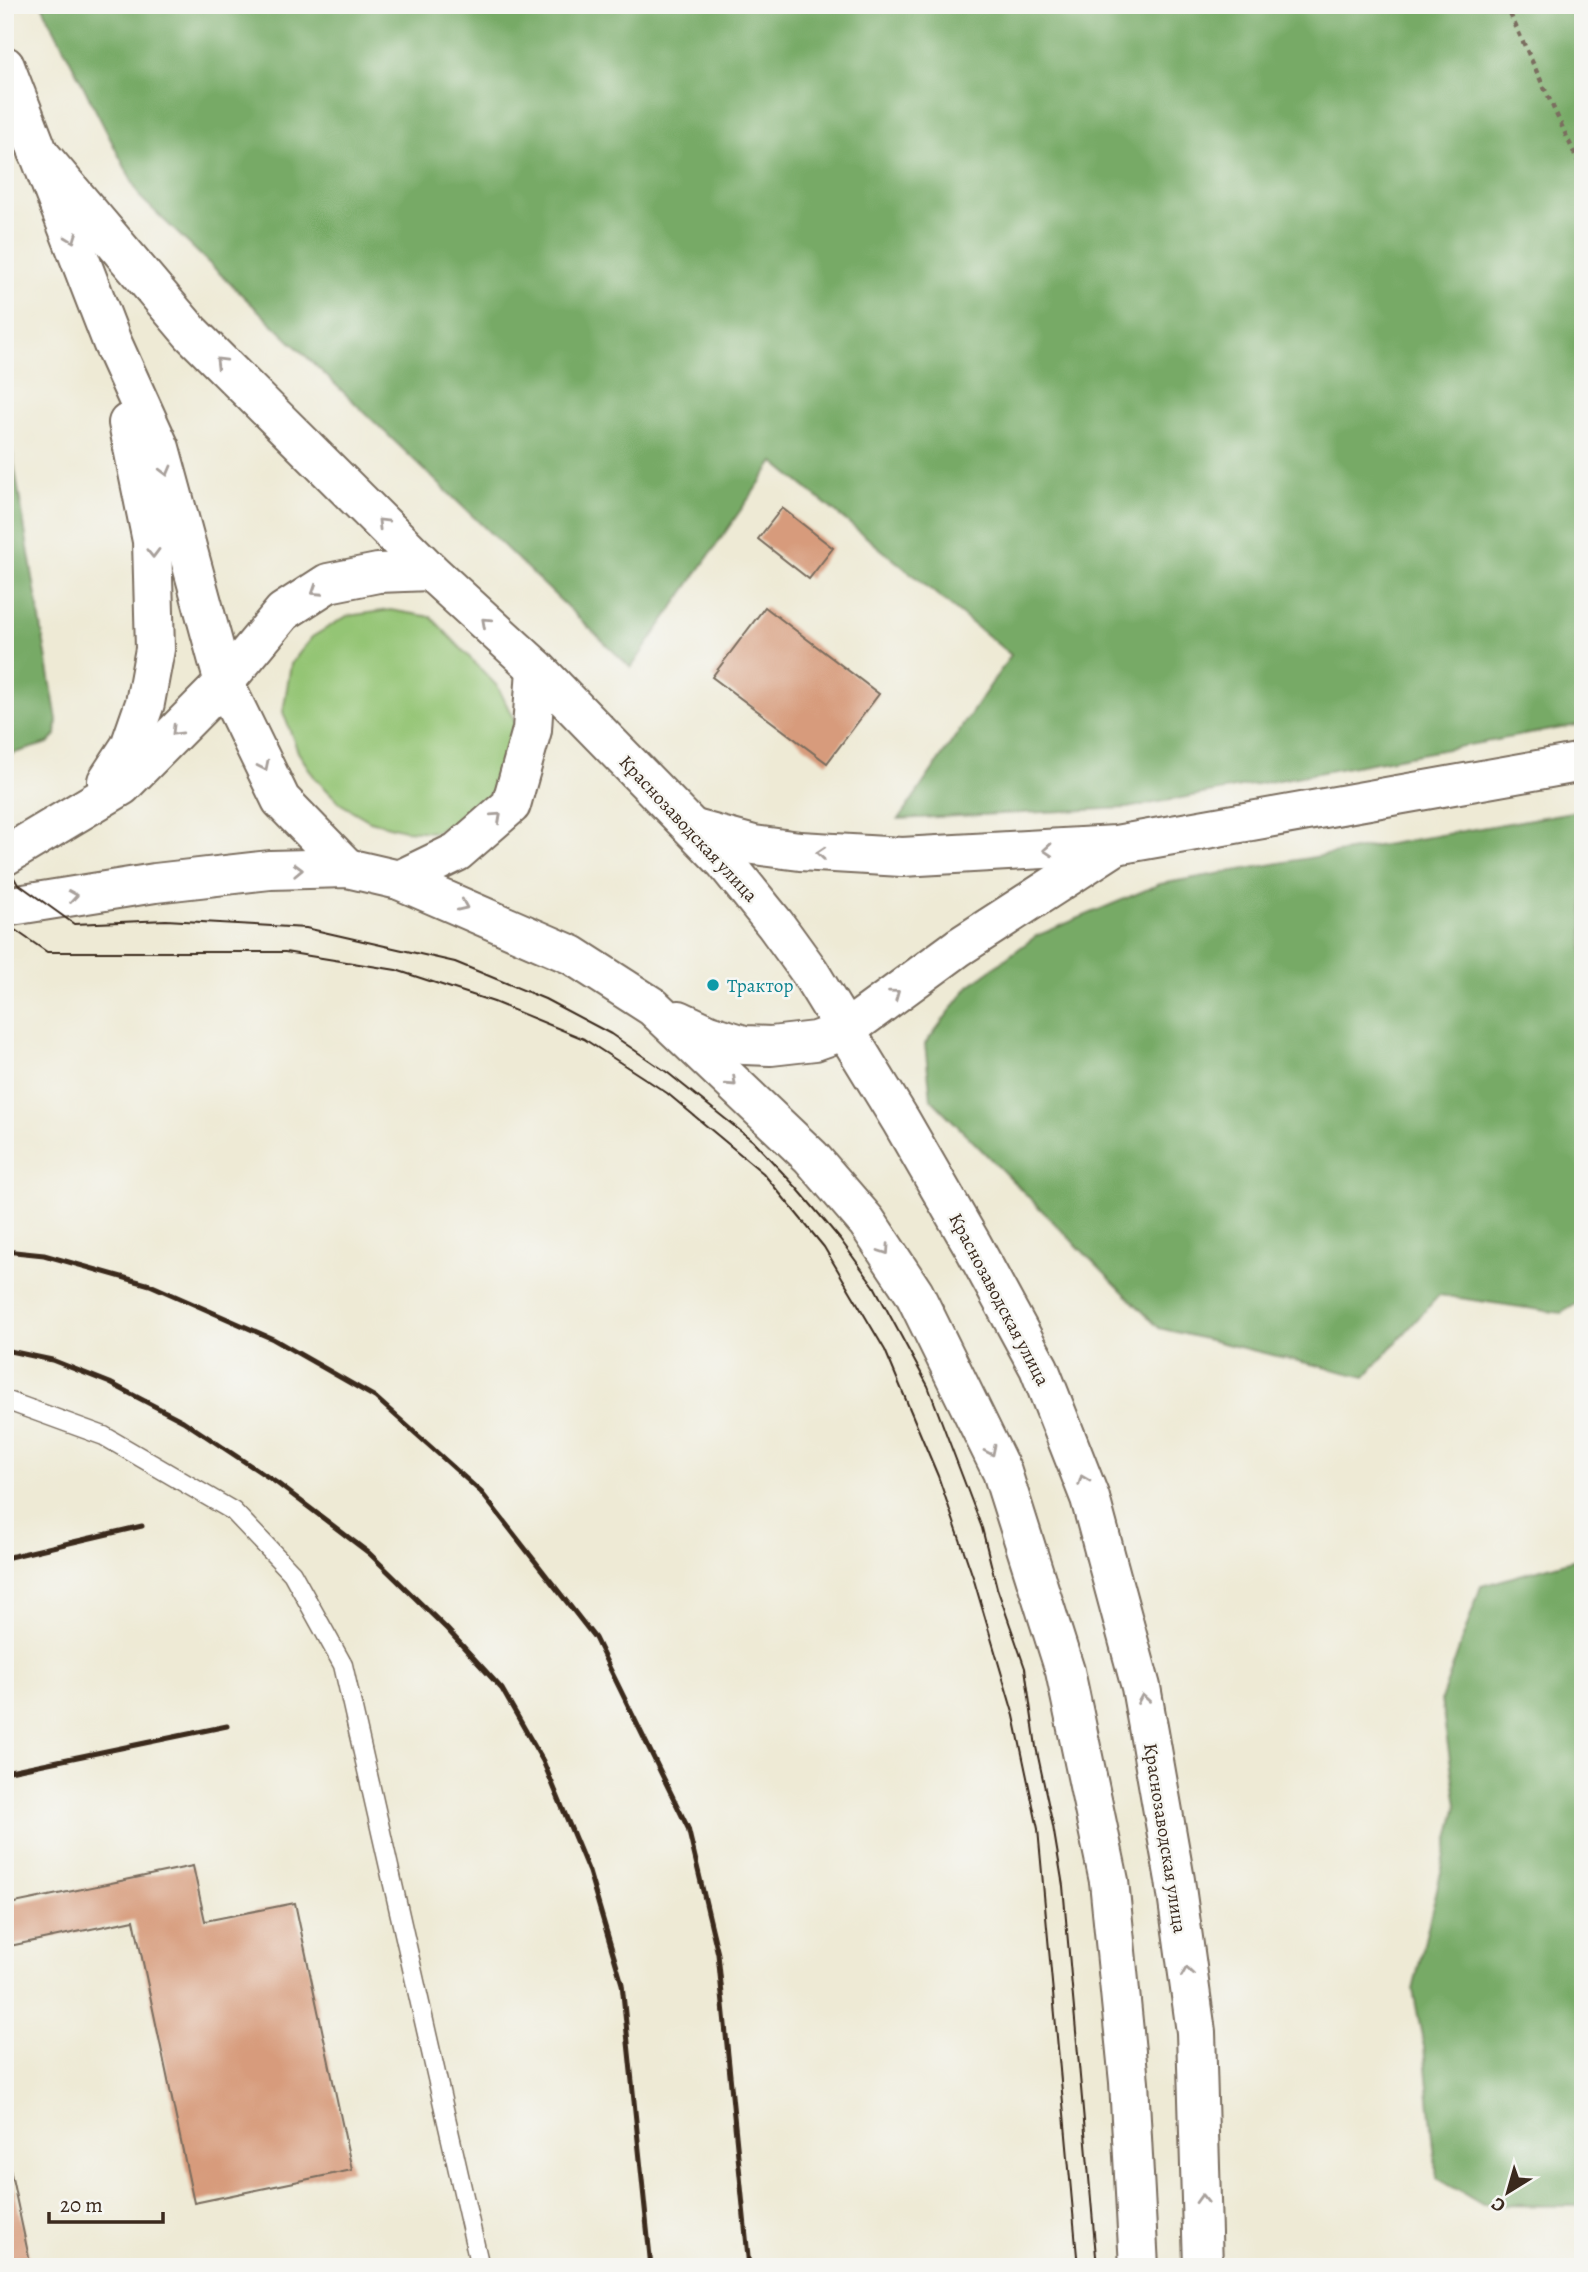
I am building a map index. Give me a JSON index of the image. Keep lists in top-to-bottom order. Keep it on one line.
{"streets":{"main road":["Краснозаводская улица"]},"places":["Трактор"],"scale_bar":"20 m","north":"bottom left"}
